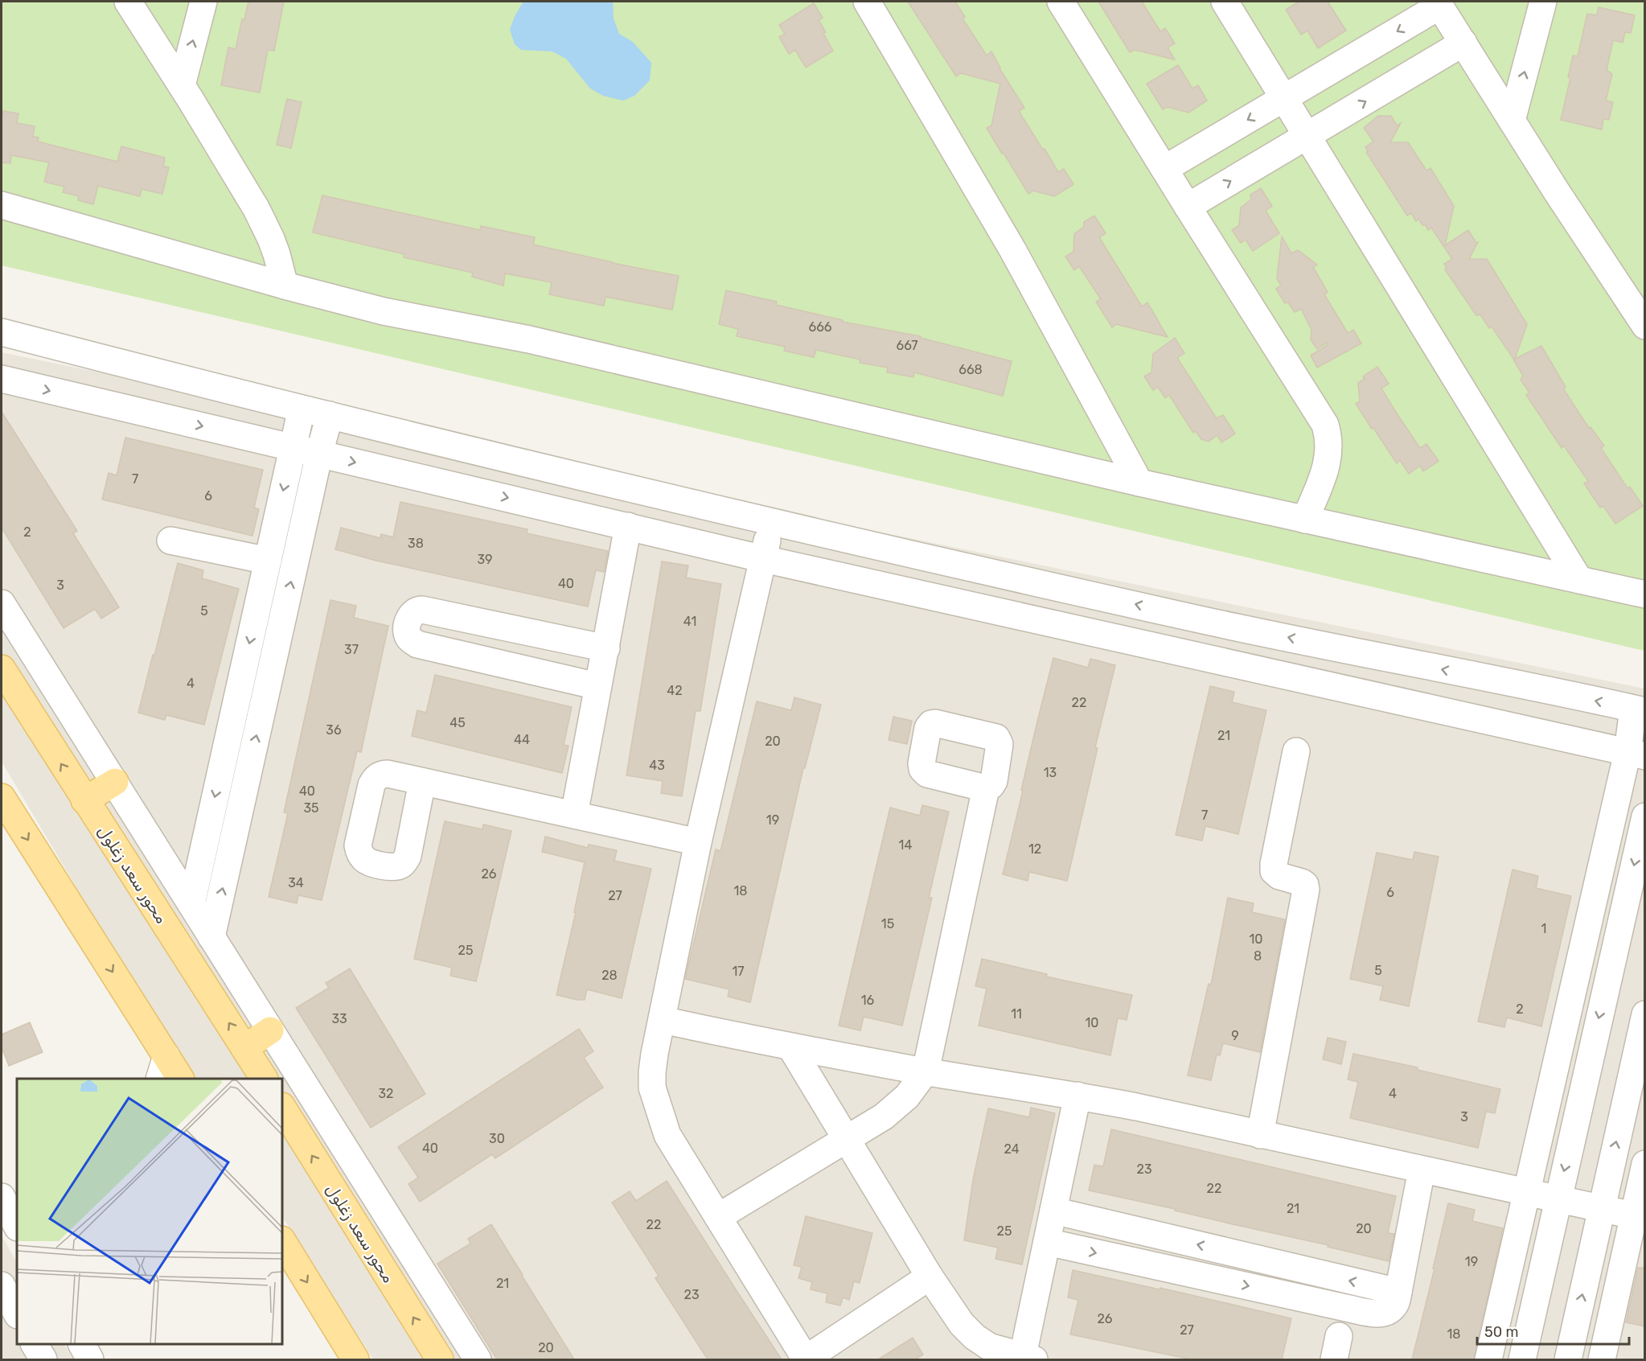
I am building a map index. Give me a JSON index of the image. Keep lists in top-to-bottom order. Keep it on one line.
{"streets":{"main road":["محور سعد زغلول"]},"house_numbers":["666","667","668","7","6","2","38","39","40","3","5","41","37","4","42","22","45","36","21","44","20","43","13","40","35","7","19","14","12","26","34","18","6","27","15","1","10","25","8","5","17","28","16","2","11","33","10","9","32","4","3","30","40","24","23","22","21","22","20","25","19","21","23","26","27","18","20"],"scale_bar":"50 m"}
